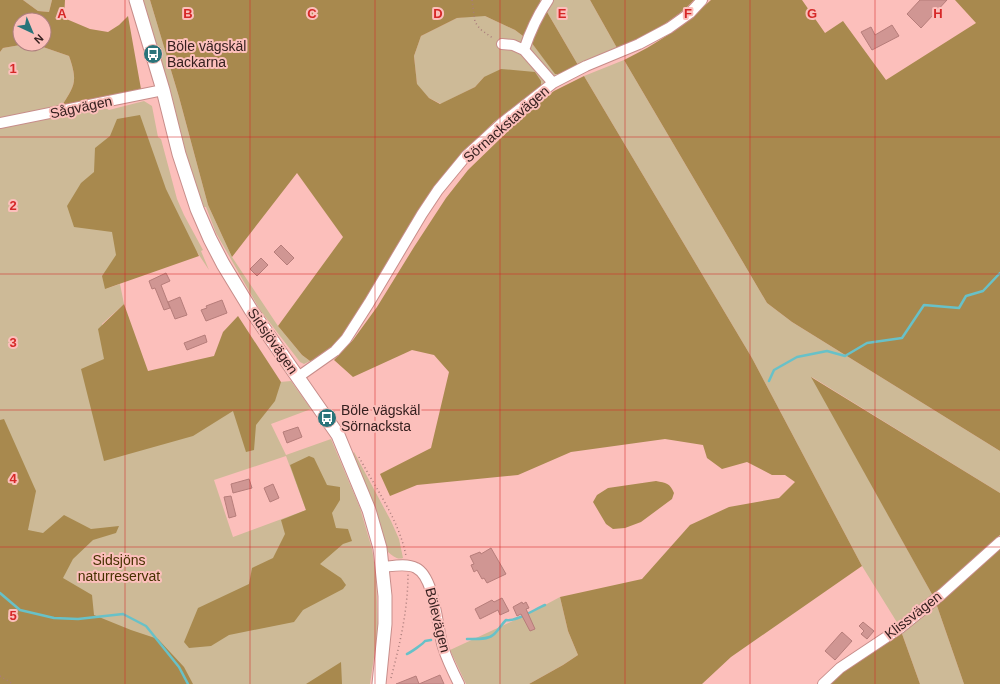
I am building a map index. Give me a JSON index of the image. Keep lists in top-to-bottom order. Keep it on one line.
{"streets":{"main road":["Sidsjövägen"],"street":["Sågvägen","Sörnackstavägen","Klissvägen","Bölevägen"]},"crossings":[["Sågvägen","Sidsjövägen"],["Sörnackstavägen","Sidsjövägen"],["Sidsjövägen","Bölevägen"]],"parks":["Sidsjöns naturreservat"],"places":{"bus stop":["Böle vägskäl Backarna","Böle vägskäl Sörnacksta"]},"north":"bottom right","grid":{"columns":["A","B","C","D","E","F","G","H"],"rows":["1","2","3","4","5"]}}
